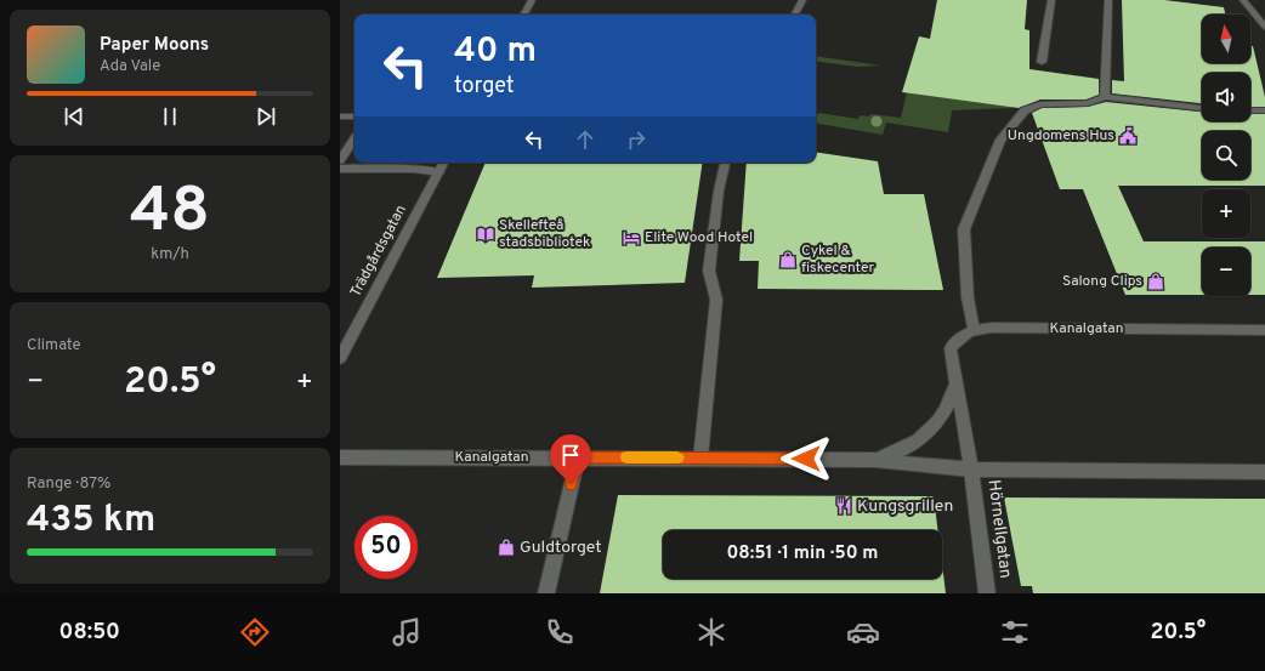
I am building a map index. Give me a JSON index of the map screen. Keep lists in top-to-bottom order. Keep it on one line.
{"streets":{"main road":["Trädgårdsgatan","Kanalgatan","Hörnellgatan"]},"crossings":[["Kanalgatan","Hörnellgatan"]],"places":{"public building":["Ungdomens Hus"],"library":["Skellefteå stadsbibliotek"],"hotel":["Elite Wood Hotel"],"shop":["Cykel & fiskecenter","Salong Clips","Guldtorget"],"restaurant":["Kungsgrillen"]},"north":"top","page":{"map_buttons":["+","−"],"turn":["40 m","torget"],"song":["Paper Moons","Ada Vale"],"tile":[["48","km/h"],"Climate",["Range · 87%","435 km"]],"heat":["−","20.5°","+"],"limit":"50","trip":"08:51 · 1 min · 50 m","tabs":["08:50","20.5°"]}}
